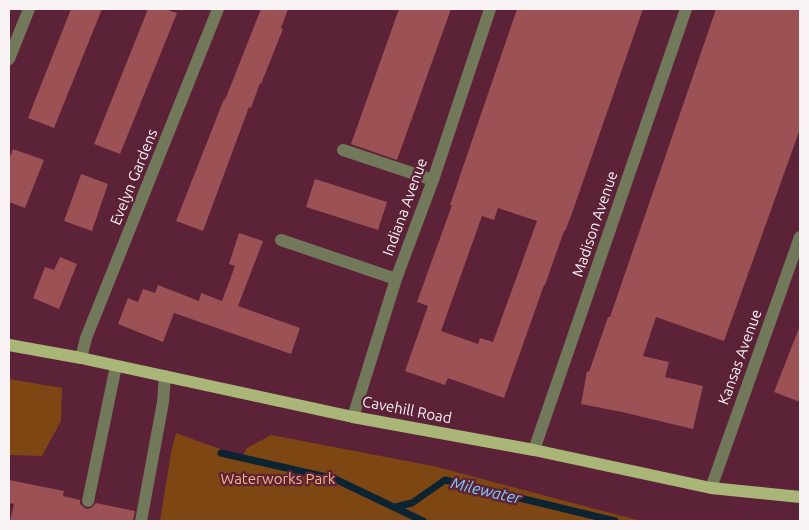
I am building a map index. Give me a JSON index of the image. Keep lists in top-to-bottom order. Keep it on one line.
{"streets":{"main road":["Cavehill Road"],"street":["Evelyn Gardens","Indiana Avenue","Madison Avenue","Kansas Avenue"]},"crossings":[["Evelyn Gardens","Cavehill Road"],["Indiana Avenue","Cavehill Road"],["Madison Avenue","Cavehill Road"],["Kansas Avenue","Cavehill Road"]],"water":["Milewater"],"parks":["Waterworks Park"]}
